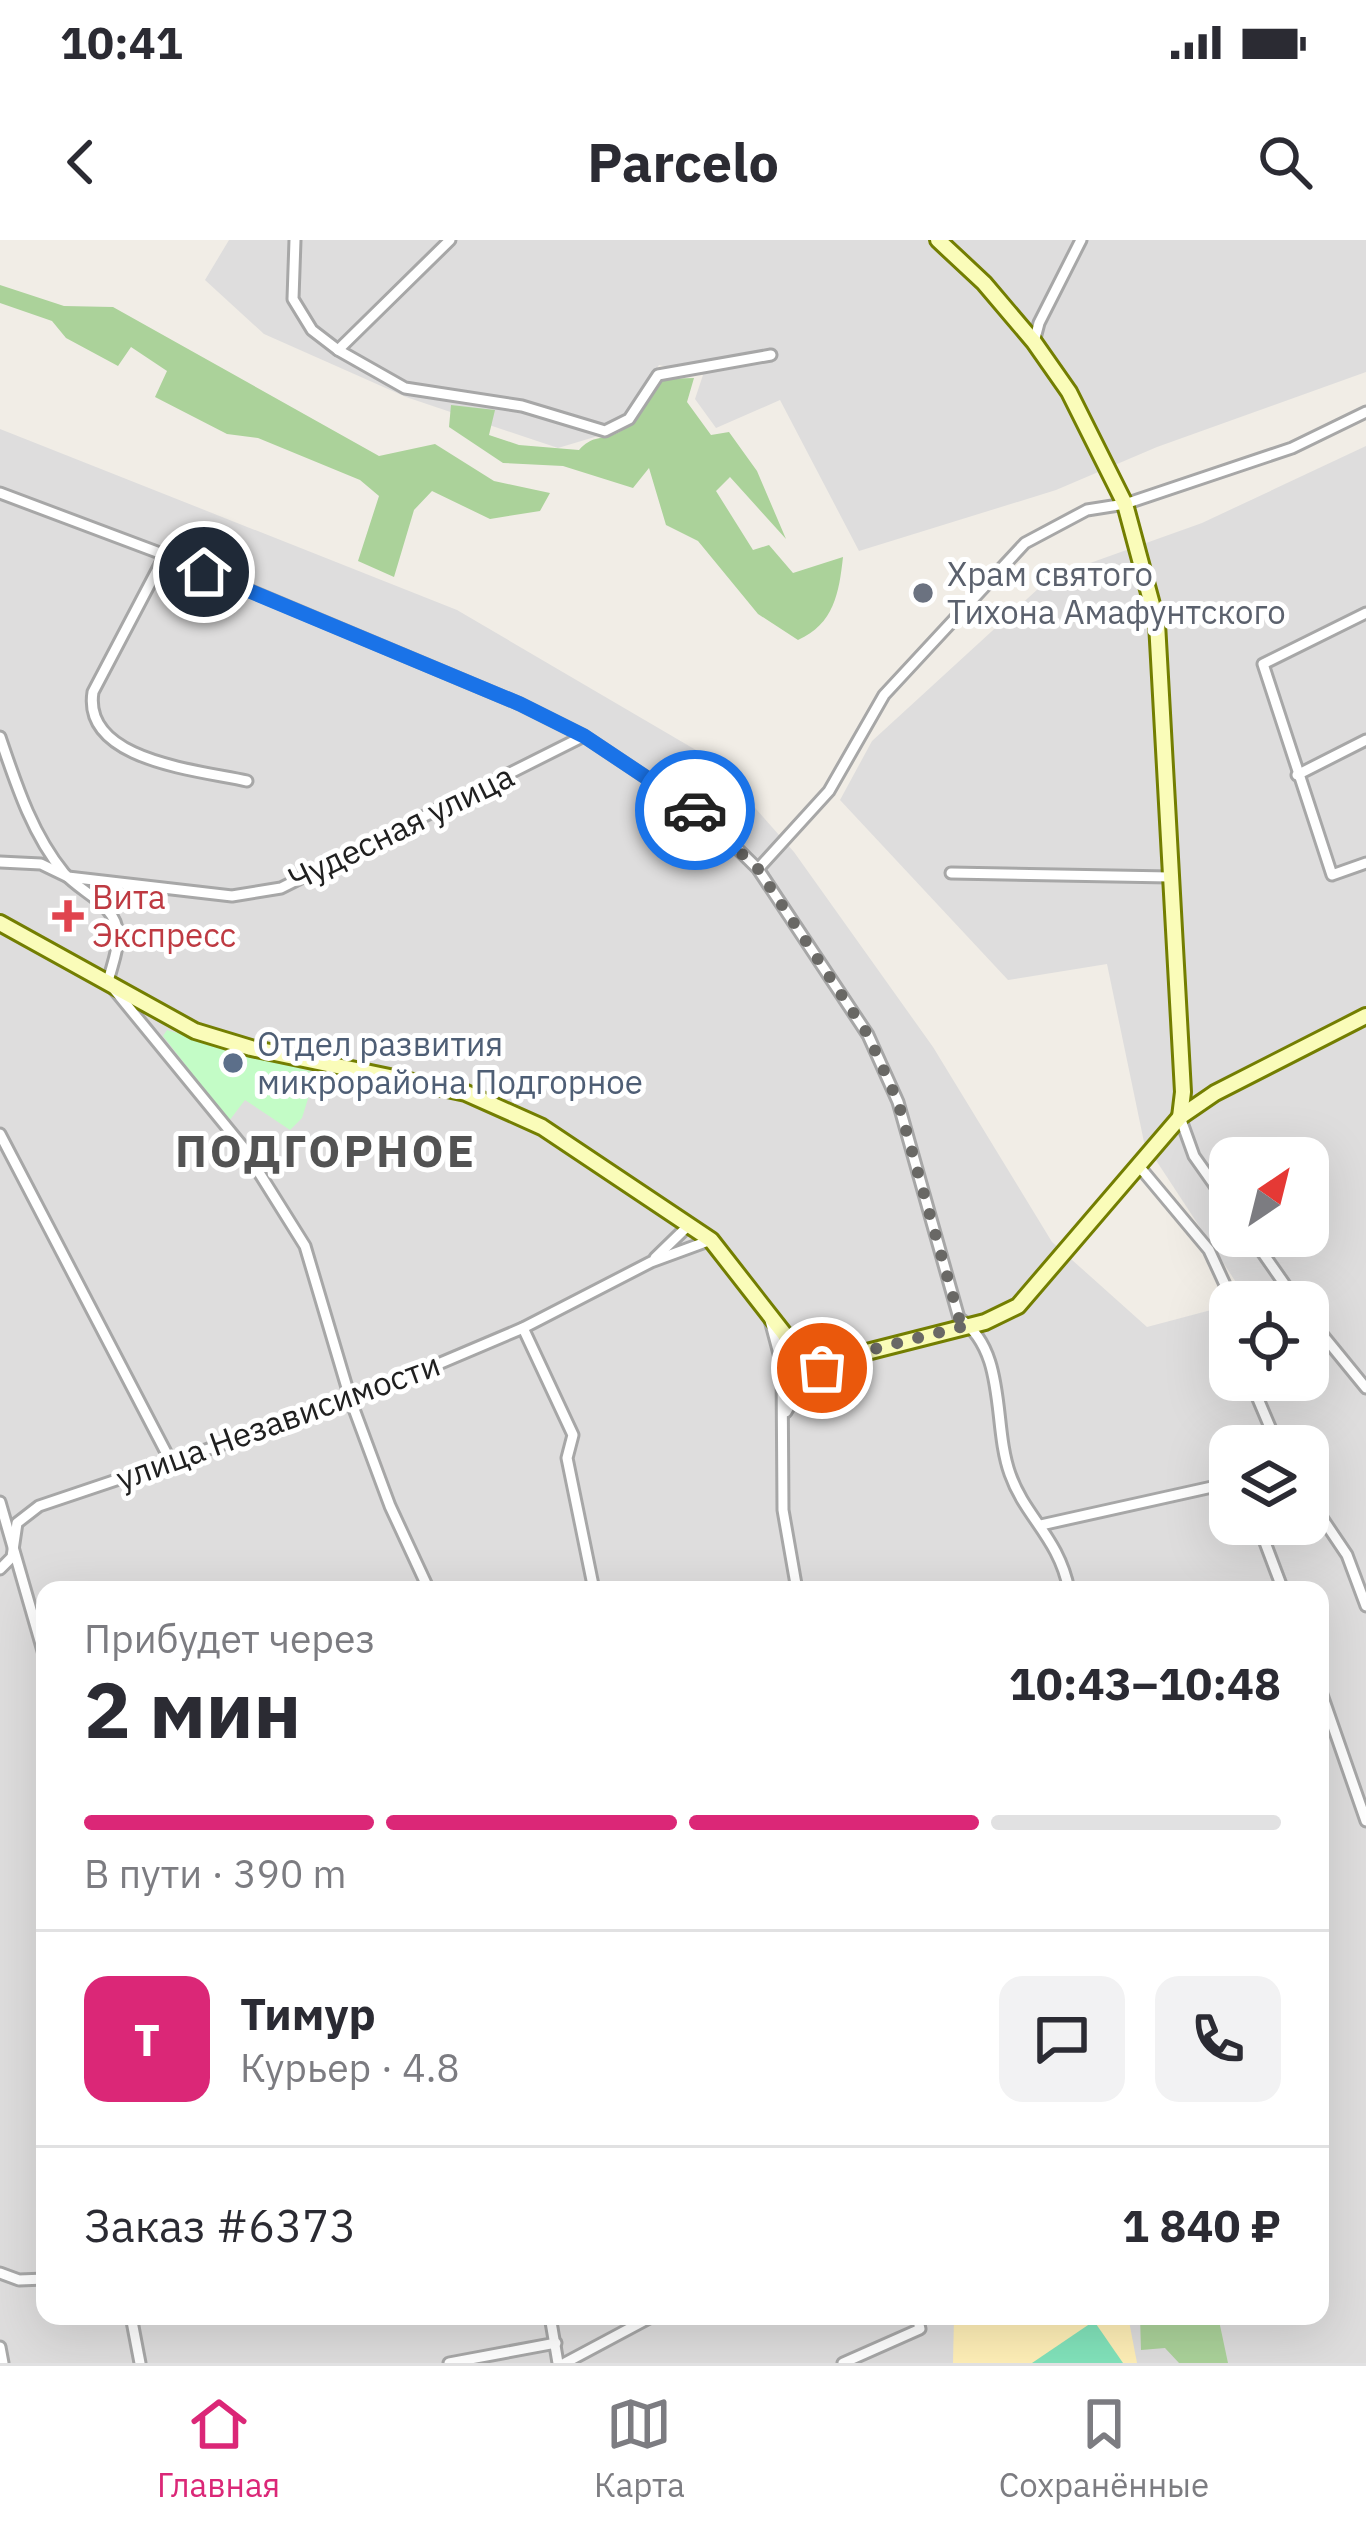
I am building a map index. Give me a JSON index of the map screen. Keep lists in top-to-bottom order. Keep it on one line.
{"streets":{"street":["Чудесная улица","улица Независимости"]},"districts":["ПОДГОРНОЕ"],"places":{"other":["Храм святого Тихона Амафунтского","Отдел развития микрорайона Подгорное"],"health":["Вита Экспресс"]},"north":"top right","page":{"status":"10:41","header":"Parcelo","heading":["2 мин","Прибудет через","10:43–10:48"],"panel":["Тимур","Курьер · 4.8","Заказ #6373","1 840 ₽"],"bar":"В пути · 390 m","round":"Т","tabs":["Главная","Карта","Сохранённые"]}}
